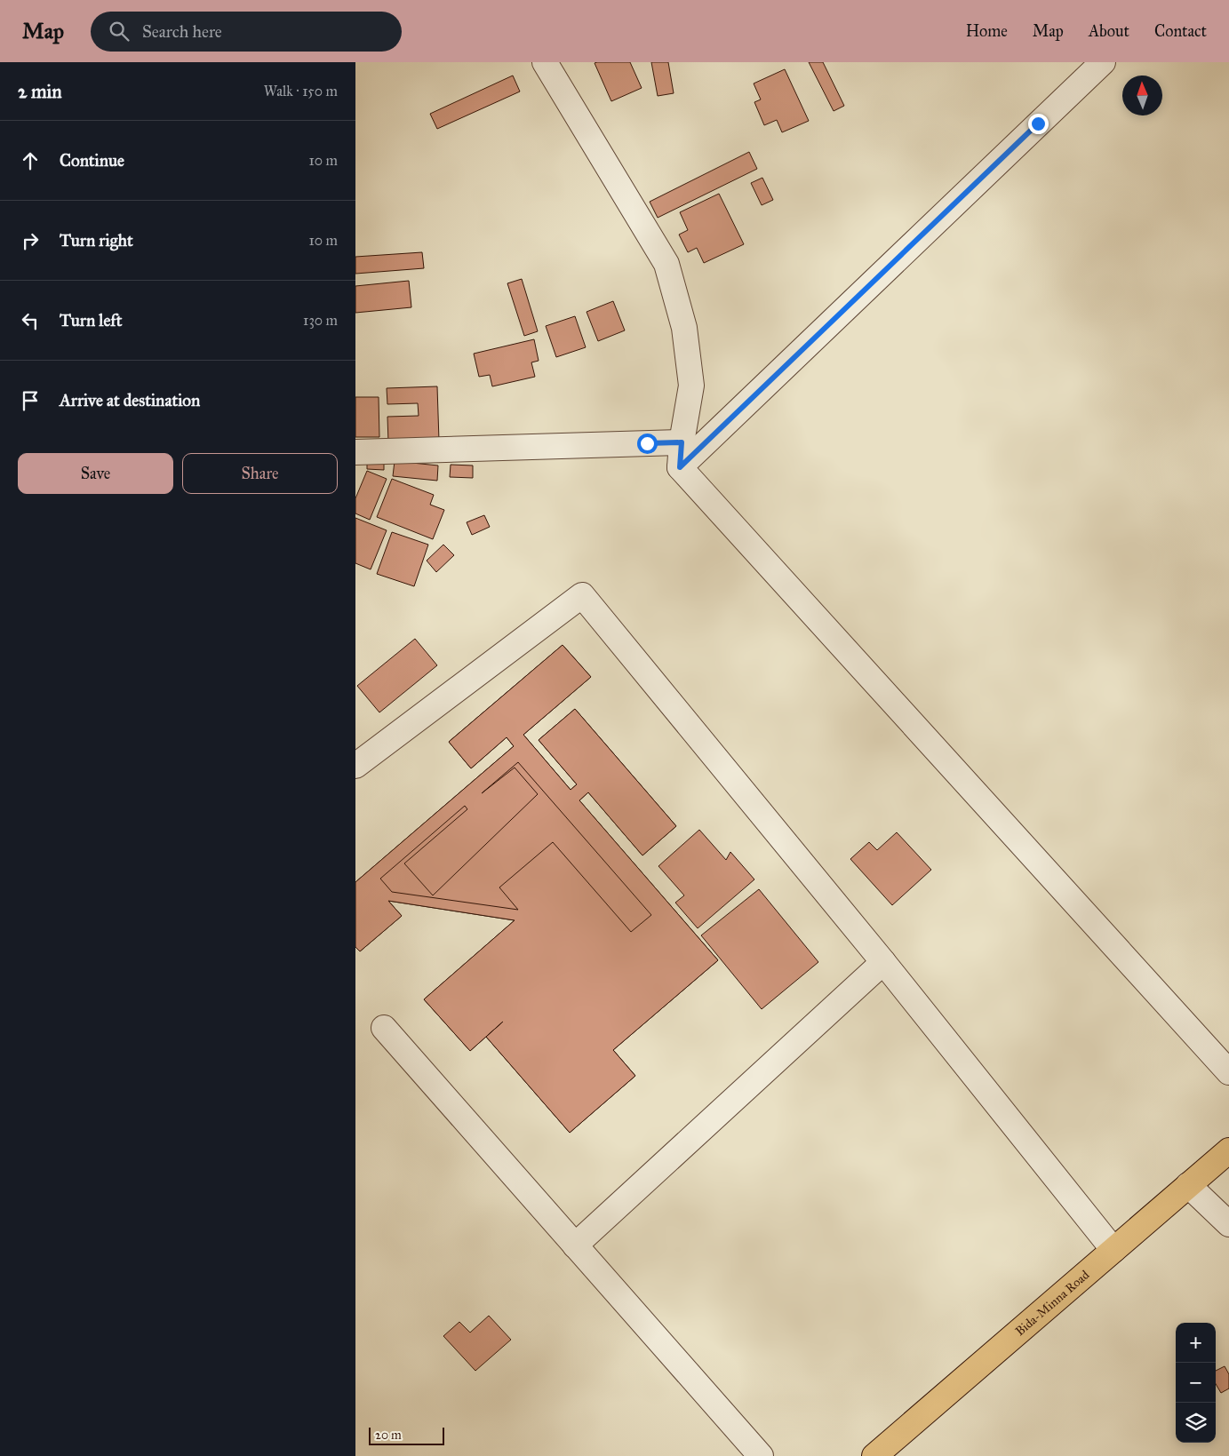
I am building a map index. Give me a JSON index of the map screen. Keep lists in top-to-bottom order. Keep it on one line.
{"streets":{"main road":["Bida-Minna Road"]},"scale_bar":"20 m","north":"top","page":{"header":"Map","search":"Search here","nav":["Home","Map","About","Contact"],"heading":["2 min","Walk · 150 m"],"list":[["Continue","10 m"],["Turn right","10 m"],["Turn left","130 m"],"Arrive at destination"],"buttons":["Save","Share"],"map_buttons":["+","−"],"scale":"20 m"}}
